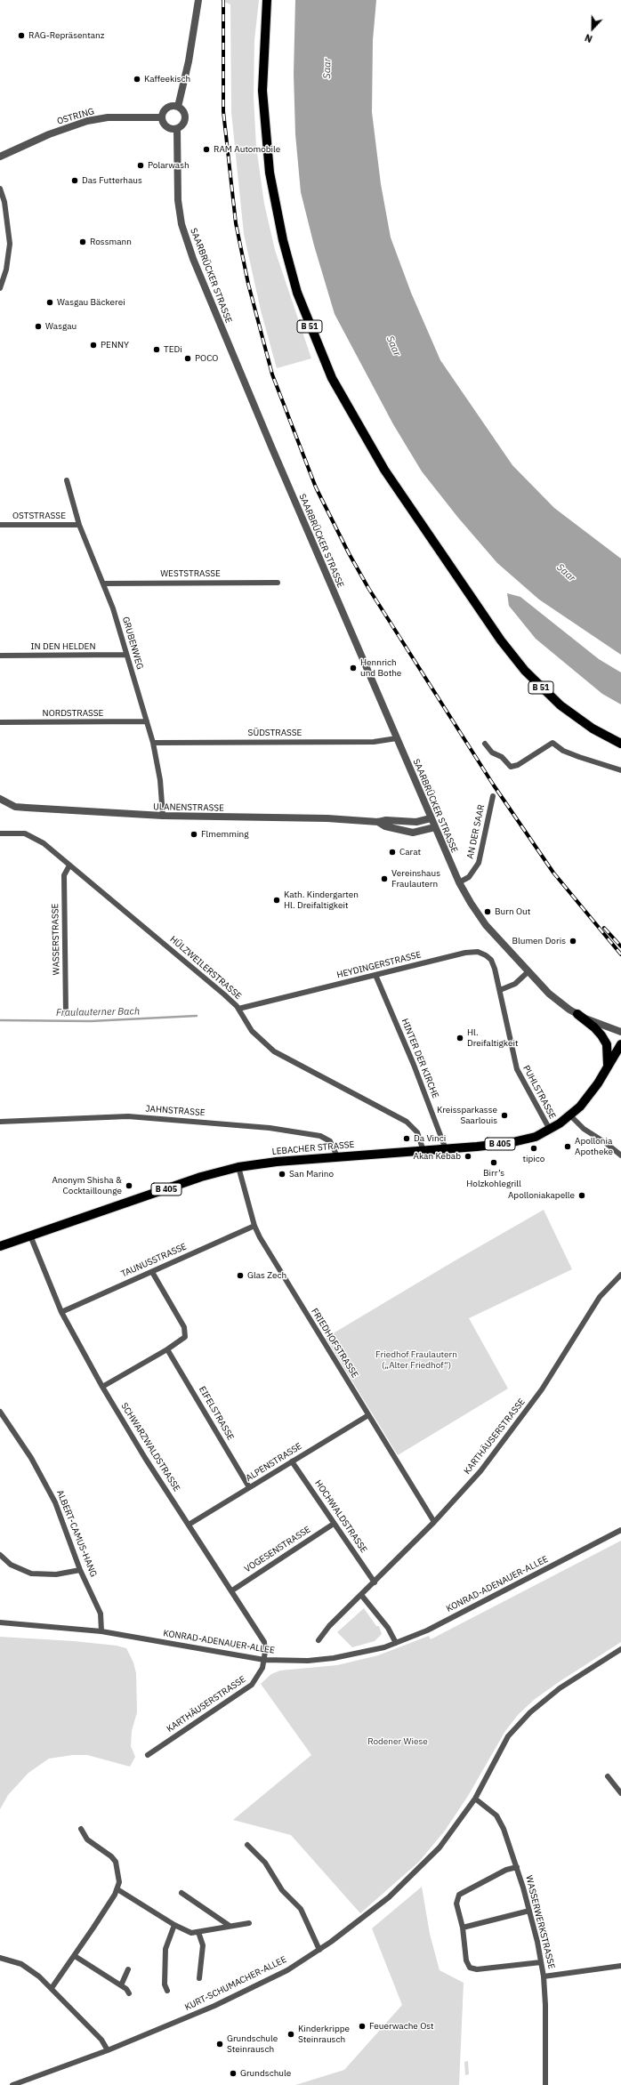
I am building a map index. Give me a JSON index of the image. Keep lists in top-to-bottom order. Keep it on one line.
{"streets":{"main road":["B 51","B 405","LEBACHER STRASSE"],"street":["OSTRING","SAARBRÜCKER STRASSE","OSTSTRASSE","WESTSTRASSE","GRUBENWEG","IN DEN HELDEN","NORDSTRASSE","SÜDSTRASSE","ULANENSTRASSE","AN DER SAAR","WASSERSTRASSE","HEYDINGERSTRASSE","HÜLZWEILERSTRASSE","HINTER DER KIRCHE","PUHLSTRASSE","JAHNSTRASSE","TAUNUSSTRASSE","FRIEDHOFSTRASSE","EIFELSTRASSE","KARTHÄUSERSTRASSE","SCHWARZWALDSTRASSE","ALPENSTRASSE","HOCHWALDSTRASSE","ALBERT-CAMUS-HANG","VOGESENSTRASSE","KONRAD-ADENAUER-ALLEE","WASSERWERKSTRASSE","KURT-SCHUMACHER-ALLEE"]},"crossings":[["OSTRING","SAARBRÜCKER STRASSE"],["SAARBRÜCKER STRASSE","SÜDSTRASSE"],["SAARBRÜCKER STRASSE","ULANENSTRASSE"],["SAARBRÜCKER STRASSE","AN DER SAAR"],["OSTSTRASSE","GRUBENWEG"],["WESTSTRASSE","GRUBENWEG"],["GRUBENWEG","IN DEN HELDEN"],["GRUBENWEG","NORDSTRASSE"],["GRUBENWEG","SÜDSTRASSE"],["GRUBENWEG","ULANENSTRASSE"],["WASSERSTRASSE","HÜLZWEILERSTRASSE"],["HEYDINGERSTRASSE","HÜLZWEILERSTRASSE"],["HEYDINGERSTRASSE","HINTER DER KIRCHE"],["HEYDINGERSTRASSE","PUHLSTRASSE"],["HÜLZWEILERSTRASSE","LEBACHER STRASSE"],["HINTER DER KIRCHE","LEBACHER STRASSE"],["PUHLSTRASSE","LEBACHER STRASSE"],["JAHNSTRASSE","LEBACHER STRASSE"],["B 405","LEBACHER STRASSE"],["LEBACHER STRASSE","FRIEDHOFSTRASSE"],["LEBACHER STRASSE","SCHWARZWALDSTRASSE"],["TAUNUSSTRASSE","FRIEDHOFSTRASSE"],["TAUNUSSTRASSE","SCHWARZWALDSTRASSE"],["FRIEDHOFSTRASSE","KARTHÄUSERSTRASSE"],["FRIEDHOFSTRASSE","ALPENSTRASSE"],["EIFELSTRASSE","ALPENSTRASSE"],["KARTHÄUSERSTRASSE","SCHWARZWALDSTRASSE"],["KARTHÄUSERSTRASSE","HOCHWALDSTRASSE"],["KARTHÄUSERSTRASSE","KONRAD-ADENAUER-ALLEE"],["SCHWARZWALDSTRASSE","ALPENSTRASSE"],["SCHWARZWALDSTRASSE","VOGESENSTRASSE"],["SCHWARZWALDSTRASSE","KONRAD-ADENAUER-ALLEE"],["ALPENSTRASSE","HOCHWALDSTRASSE"],["HOCHWALDSTRASSE","VOGESENSTRASSE"],["ALBERT-CAMUS-HANG","KONRAD-ADENAUER-ALLEE"],["WASSERWERKSTRASSE","KURT-SCHUMACHER-ALLEE"]],"water":["Saar","Fraulauterner Bach"],"parks":["Friedhof Fraulautern („Alter Friedhof“)","Rodener Wiese"],"places":["RAG-Repräsentanz","Kaffeekisch","RAM Automobile","Polarwash","Das Futterhaus","Rossmann","Wasgau Bäckerei","Wasgau","PENNY","TEDi","POCO","Hennrich und Bothe","Flmemming","Carat","Vereinshaus Fraulautern","Kath. Kindergarten Hl. Dreifaltigkeit","Burn Out","Blumen Doris","Hl. Dreifaltigkeit","Kreissparkasse Saarlouis","Da Vinci","Apollonia Apotheke","tipico","Akan Kebab","Birr’s Holzkohlegrill","San Marino","Anonym Shisha & Cocktaillounge","Apolloniakapelle","Glas Zech","Feuerwache Ost","Kinderkrippe Steinrausch","Grundschule Steinrausch","Grundschule"],"north":"bottom"}
